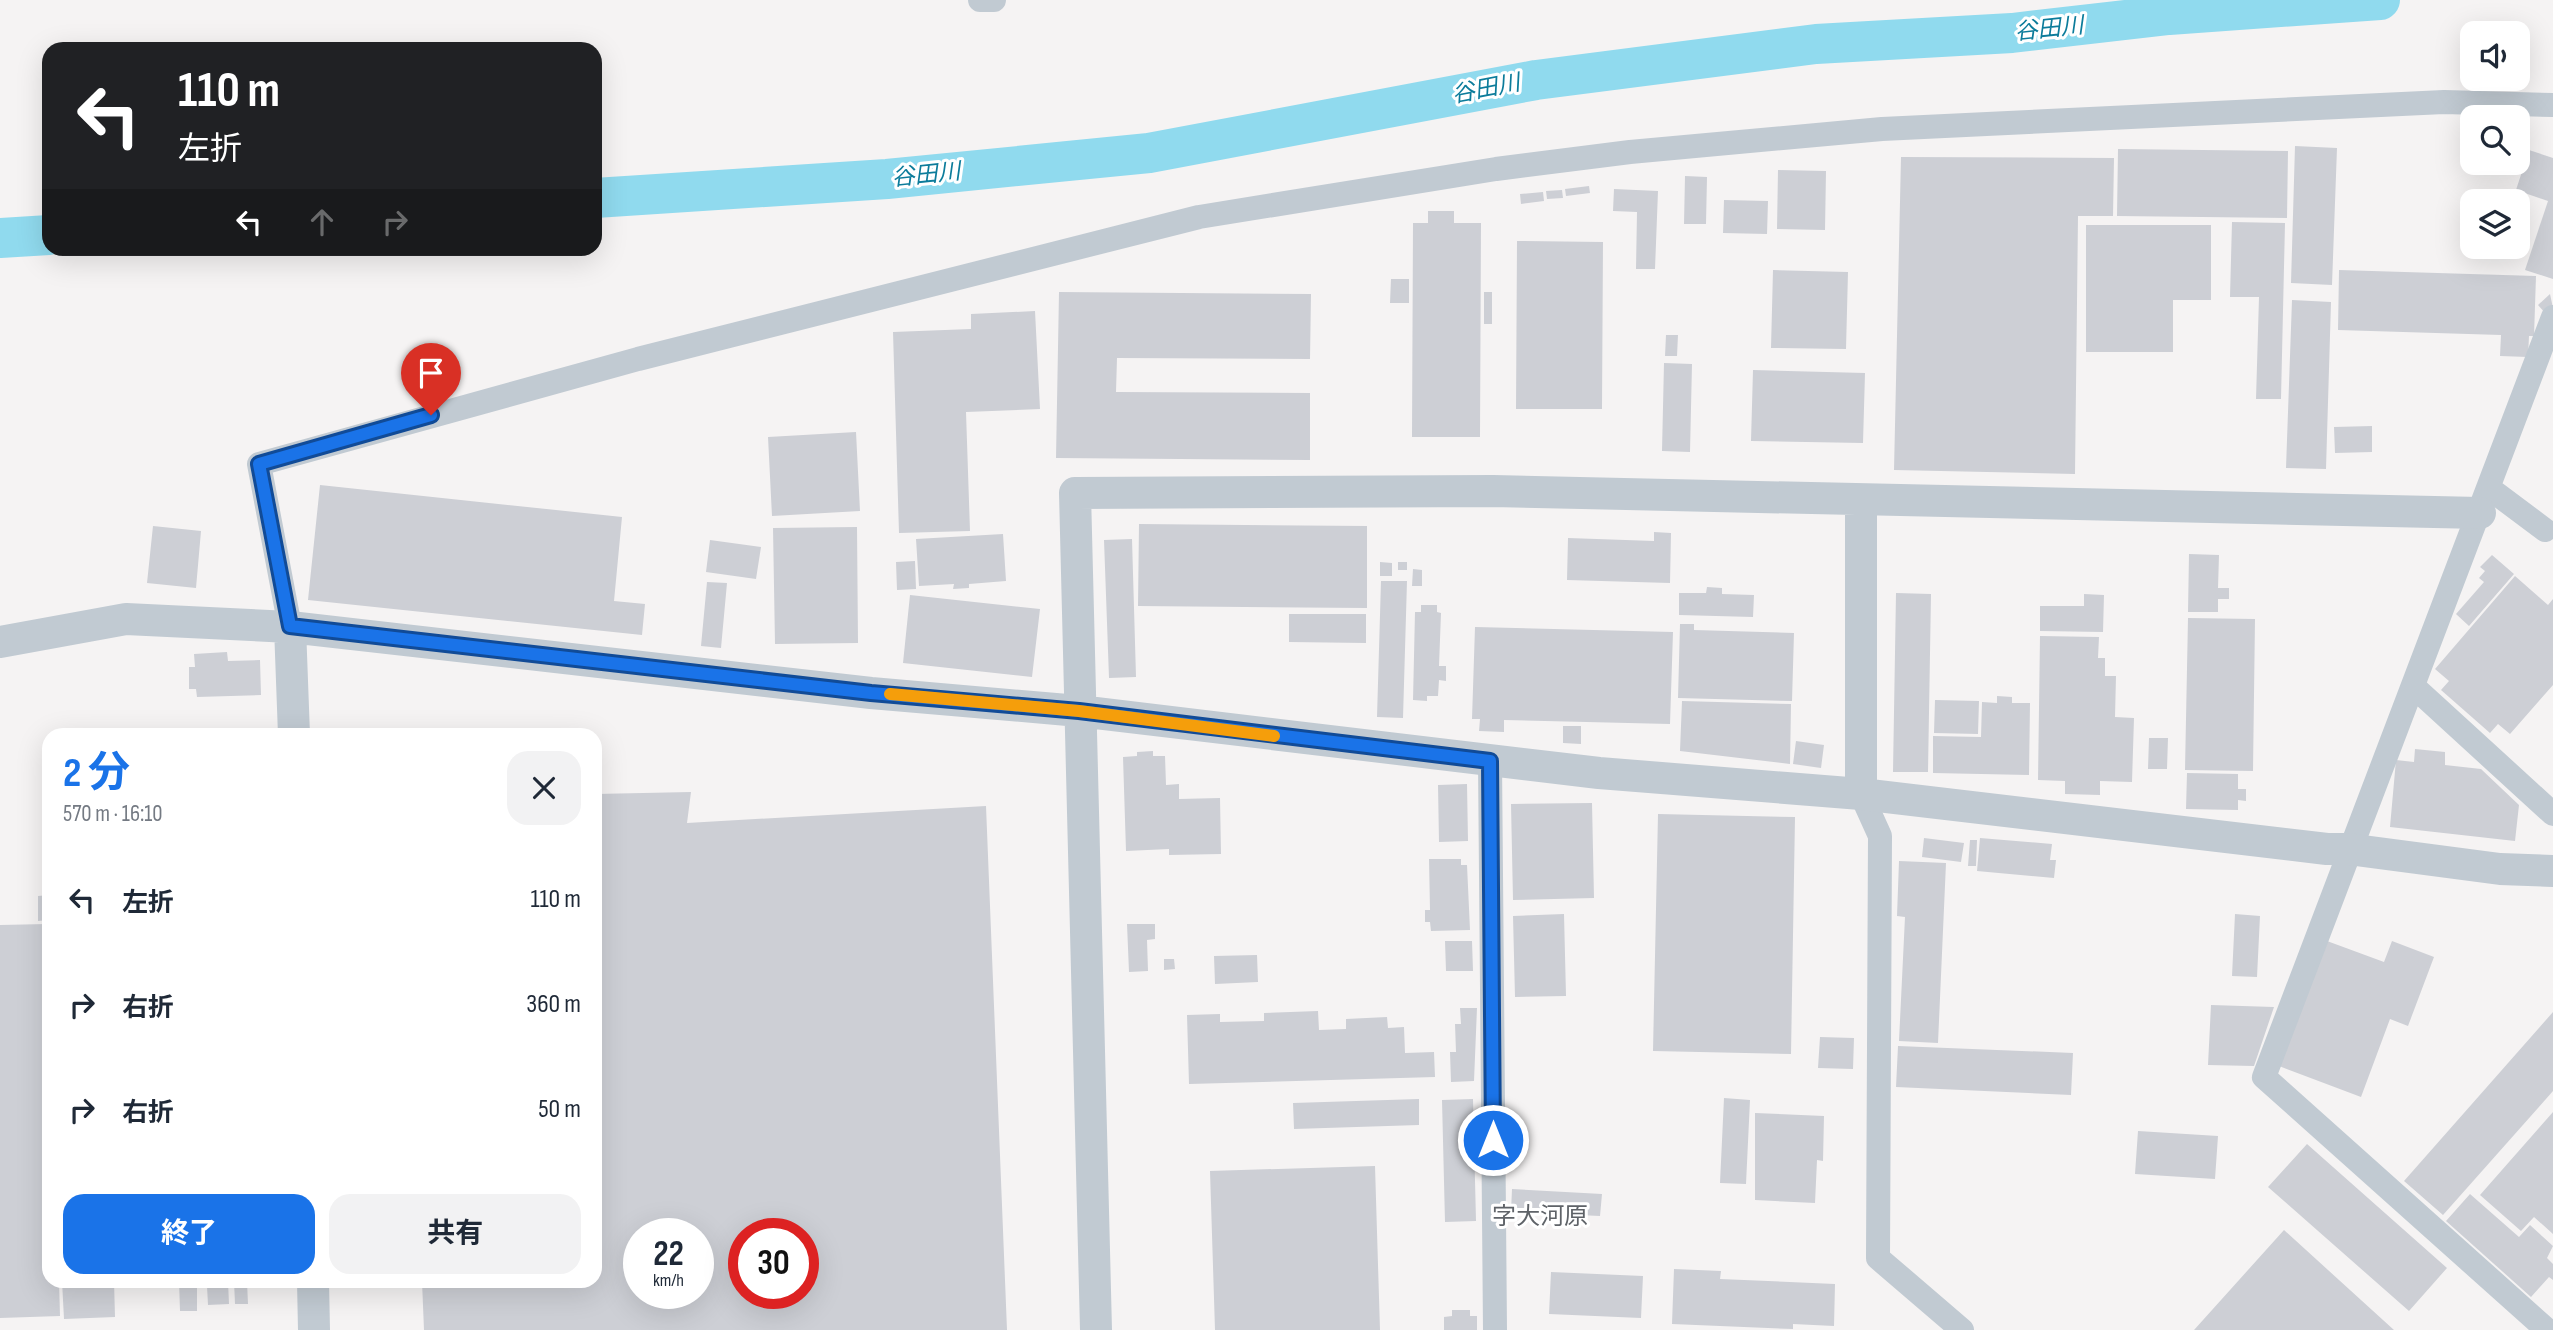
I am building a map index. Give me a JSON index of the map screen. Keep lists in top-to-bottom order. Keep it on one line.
{"districts":["字大河原"],"water":["谷田川"],"page":{"turn":["110 m","左折"],"heading":["2 分","570 m · 16:10"],"list":[{"name":"左折","value":"110 m"},{"name":"右折","value":"360 m"},{"name":"右折","value":"50 m"}],"buttons":["終了","共有"],"speed":"22 km/h","limit":"30"}}
